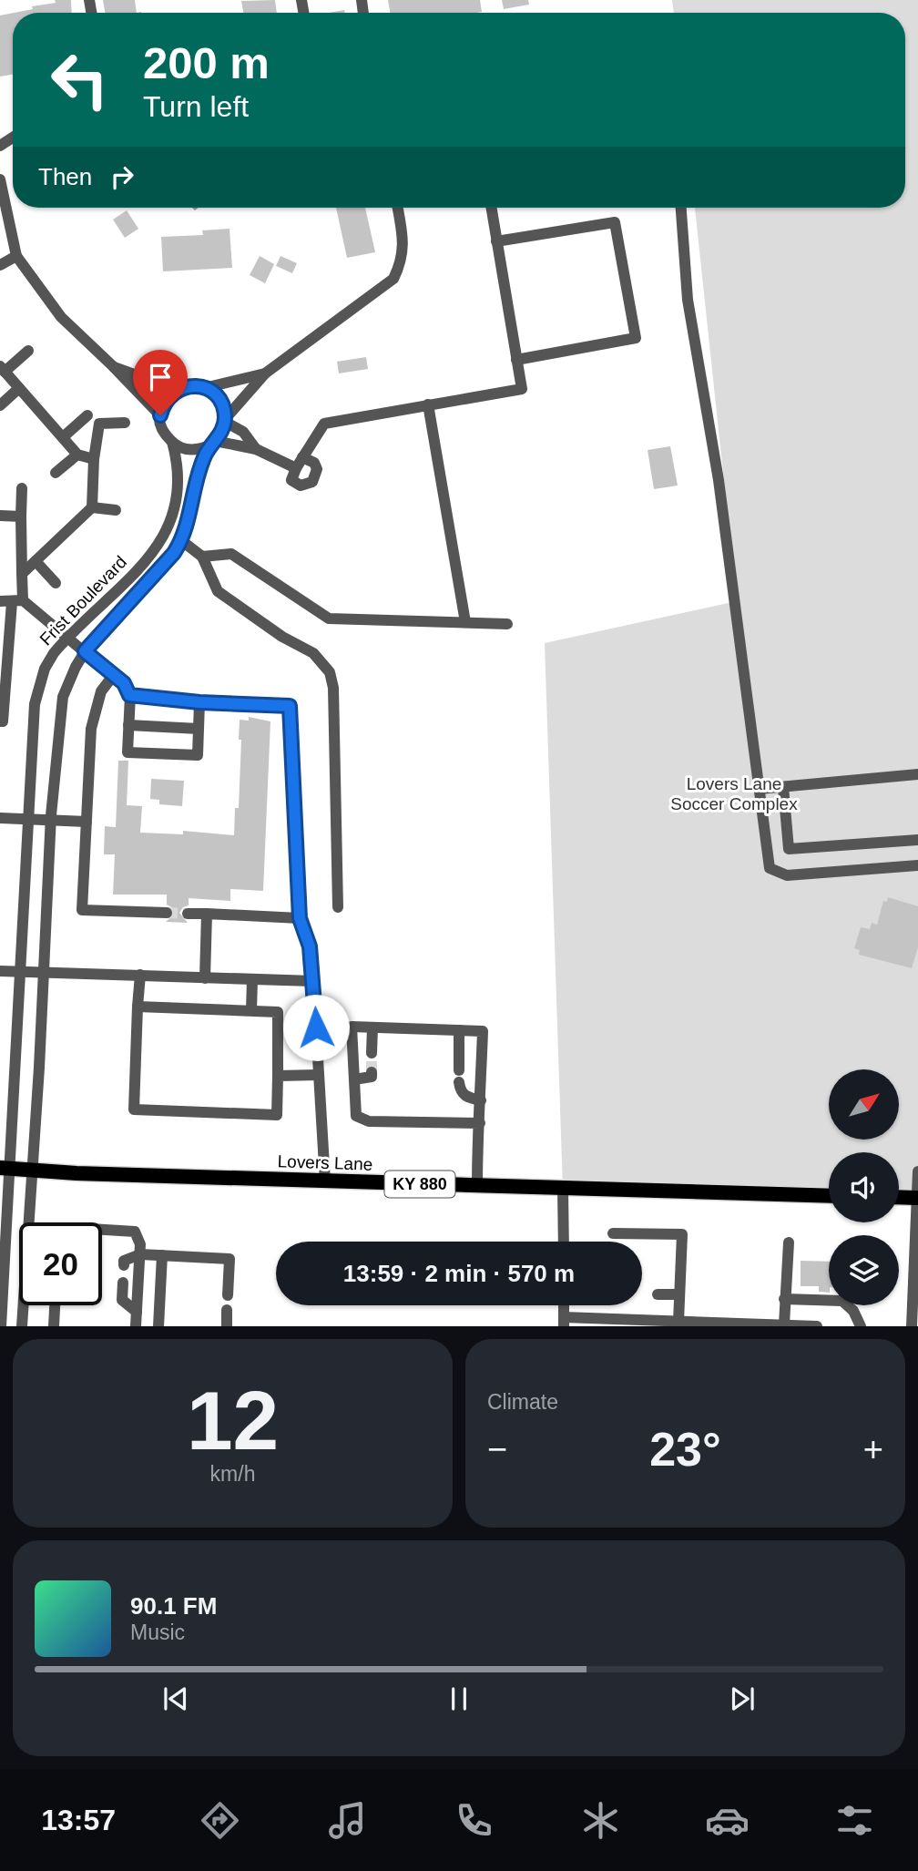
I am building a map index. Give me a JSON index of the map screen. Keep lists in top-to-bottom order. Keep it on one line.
{"streets":{"main road":["Lovers Lane","KY 880"],"street":["Frist Boulevard"]},"crossings":[["Frist Boulevard","Lovers Lane"]],"parks":["Lovers Lane Soccer Complex"],"north":"top right","page":{"turn":["200 m","Turn left"],"then":"Then","limit":"20","trip":"13:59 · 2 min · 570 m","tile":[["12","km/h"],"Climate"],"heat":["−","23°","+"],"song":["90.1 FM","Music"],"tabs":"13:57"}}
